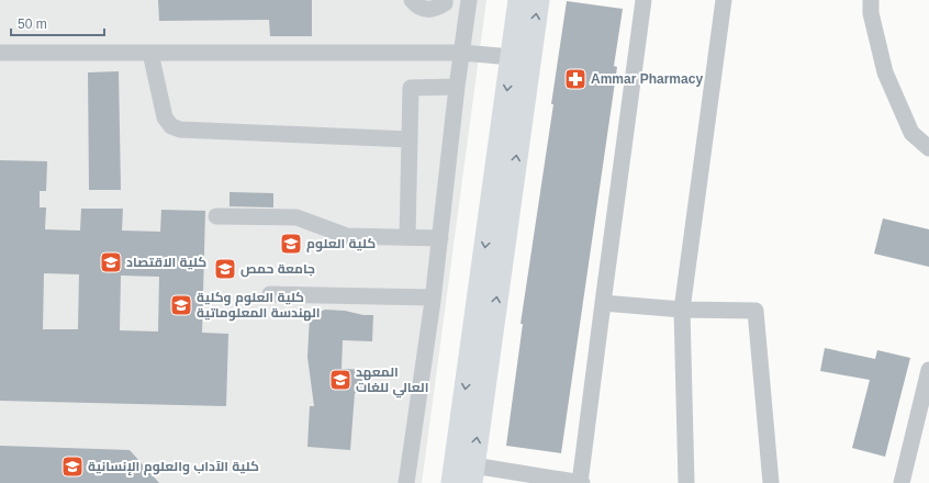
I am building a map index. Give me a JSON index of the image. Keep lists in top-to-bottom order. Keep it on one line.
{"places":{"pharmacy":["Ammar Pharmacy"],"school or university":["كلية العلوم","كلية الاقتصاد","جامعة حمص","كلية العلوم وكلية الهندسة المعلوماتية","المعهد العالي للغات","كلية الآداب والعلوم الإنسانية"]},"scale_bar":"50 m"}
